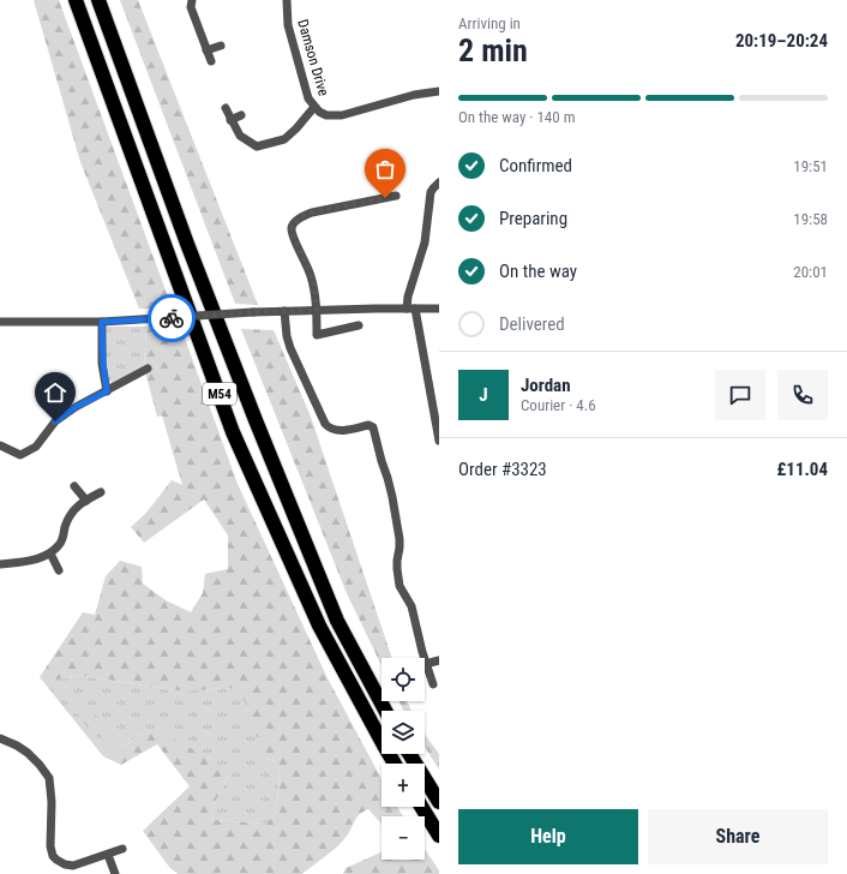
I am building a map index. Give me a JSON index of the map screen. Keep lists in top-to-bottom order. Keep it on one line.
{"streets":{"highway":["M54"],"street":["Damson Drive"]},"page":{"heading":["2 min","Arriving in","20:19–20:24"],"panel":["Jordan","Courier · 4.6","Order #3323","£11.04"],"bar":"On the way · 140 m","list":[["Confirmed","19:51"],["Preparing","19:58"],["On the way","20:01"],"Delivered"],"round":"J","map_buttons":["+","−"],"buttons":["Help","Share"]}}
